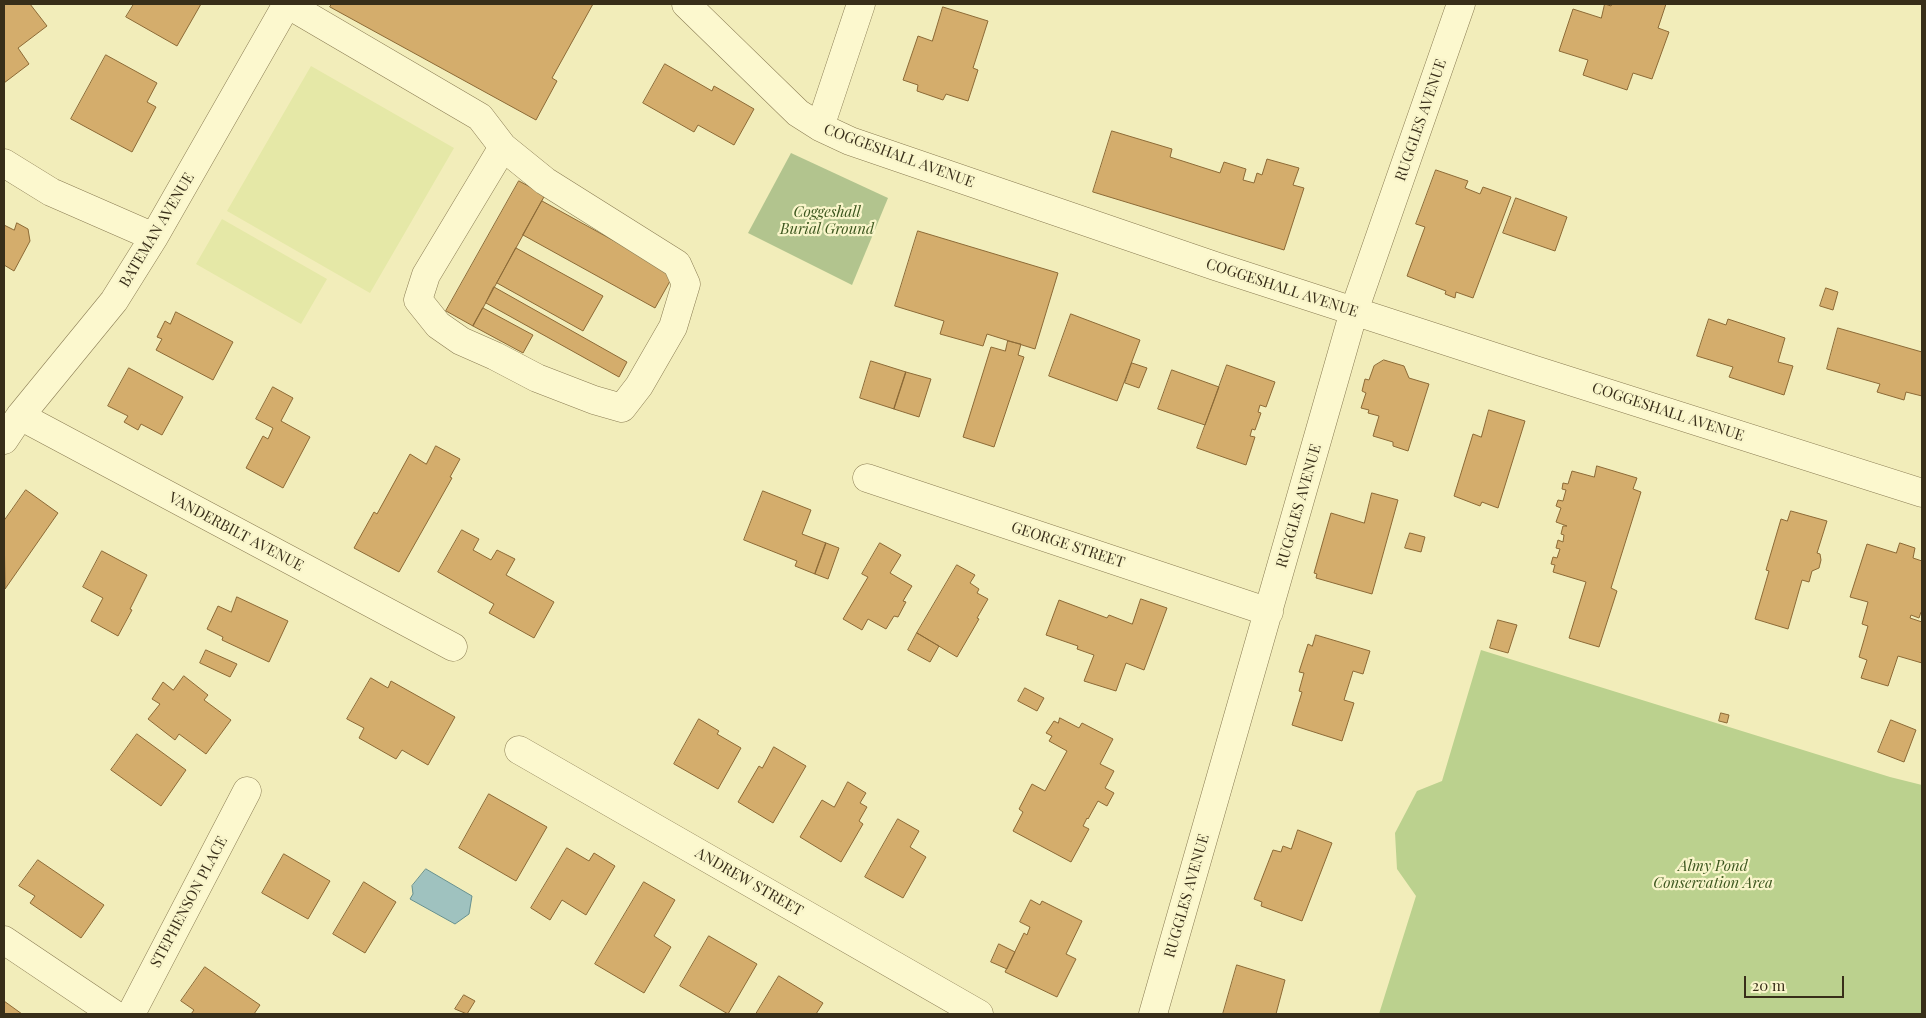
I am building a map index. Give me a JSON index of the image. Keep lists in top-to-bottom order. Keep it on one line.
{"streets":{"street":["RUGGLES AVENUE","COGGESHALL AVENUE","BATEMAN AVENUE","VANDERBILT AVENUE","GEORGE STREET","ANDREW STREET","STEPHENSON PLACE"]},"crossings":[["RUGGLES AVENUE","COGGESHALL AVENUE"],["RUGGLES AVENUE","GEORGE STREET"],["BATEMAN AVENUE","VANDERBILT AVENUE"]],"parks":["Coggeshall Burial Ground","Almy Pond Conservation Area"],"scale_bar":"20 m"}
